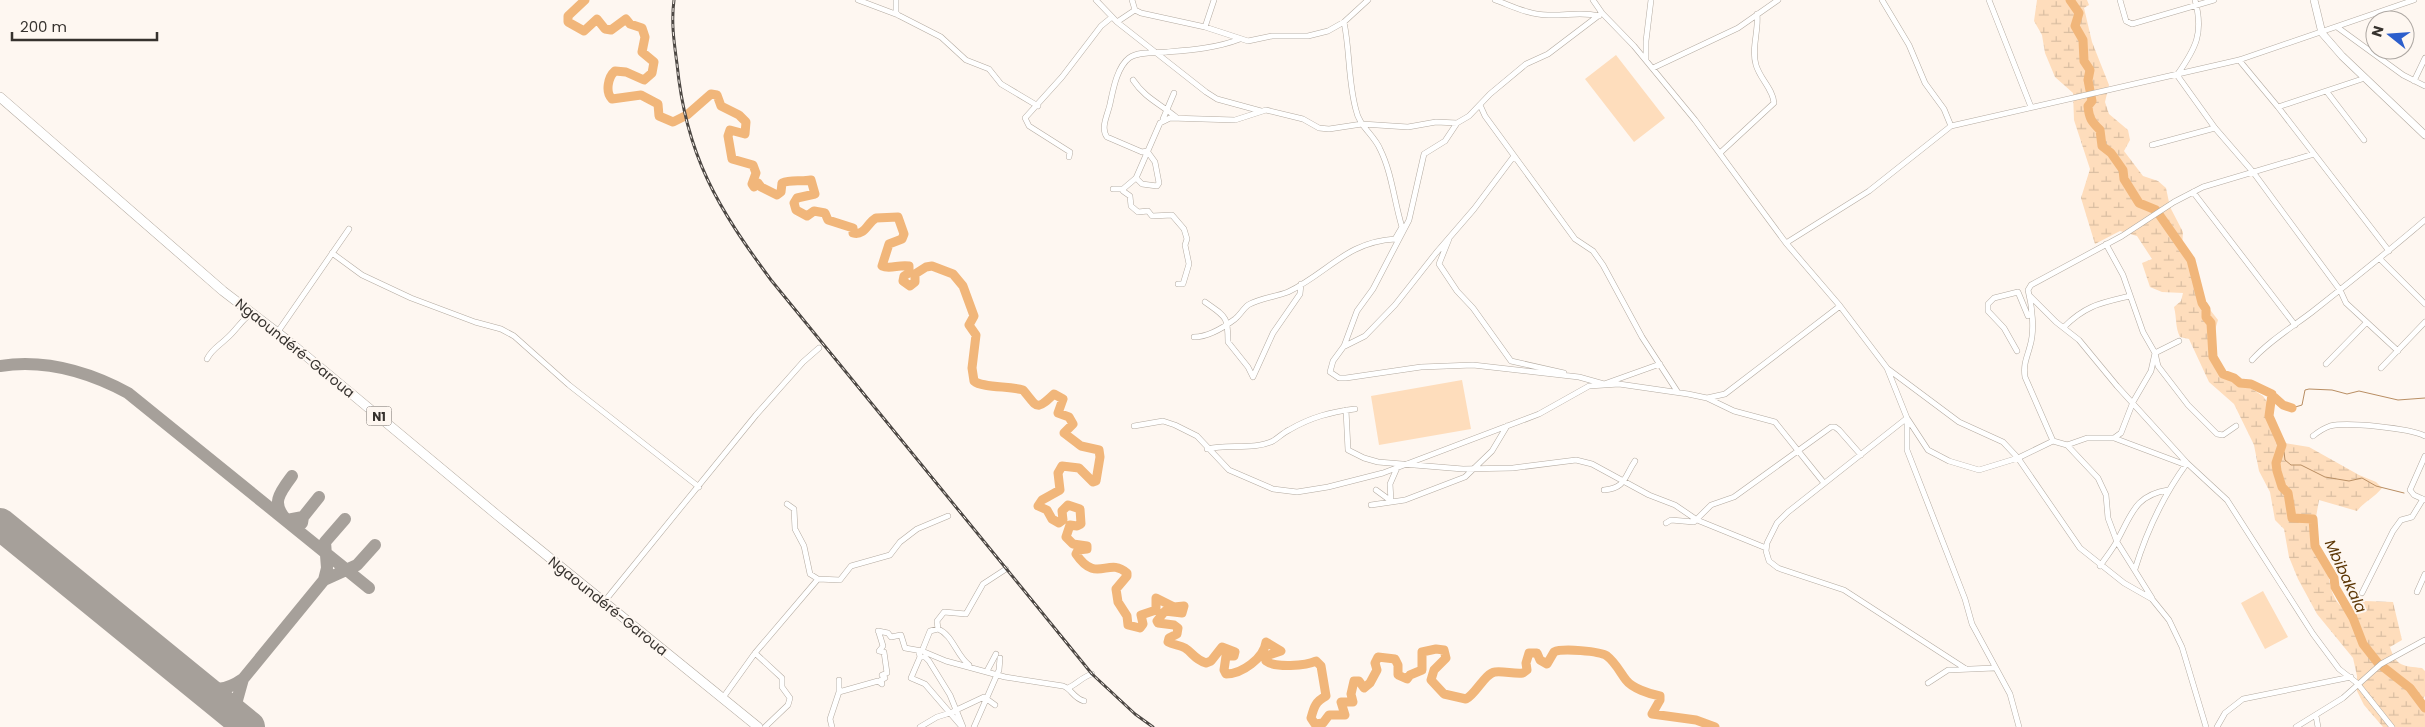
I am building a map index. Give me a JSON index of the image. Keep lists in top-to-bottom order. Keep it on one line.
{"streets":{"highway":["Ngaoundéré-Garoua","N1"]},"water":["Mbibakala"],"scale_bar":"200 m","north":"left"}
